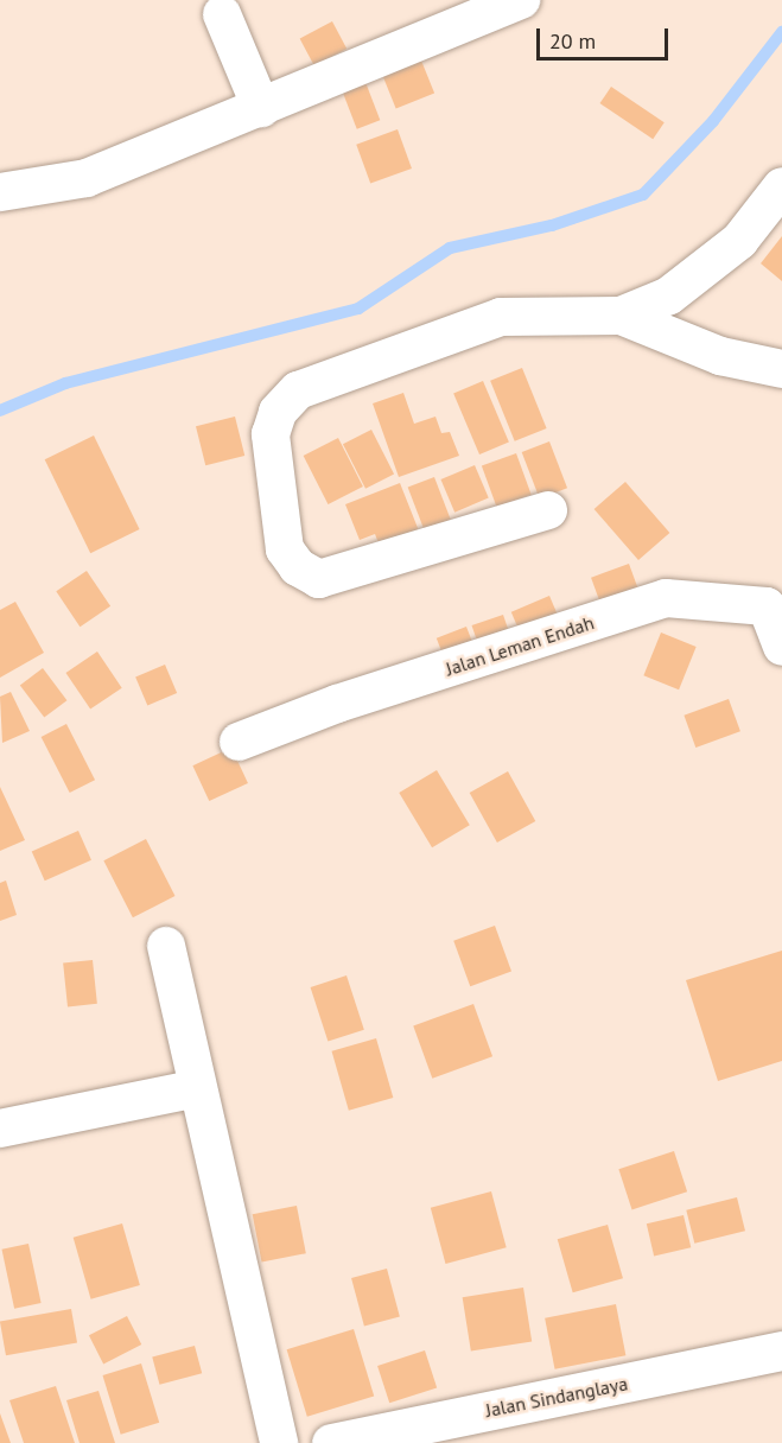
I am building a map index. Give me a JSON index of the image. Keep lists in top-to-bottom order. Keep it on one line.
{"streets":{"street":["Jalan Leman Endah","Jalan Sindanglaya"]},"scale_bar":"20 m"}
